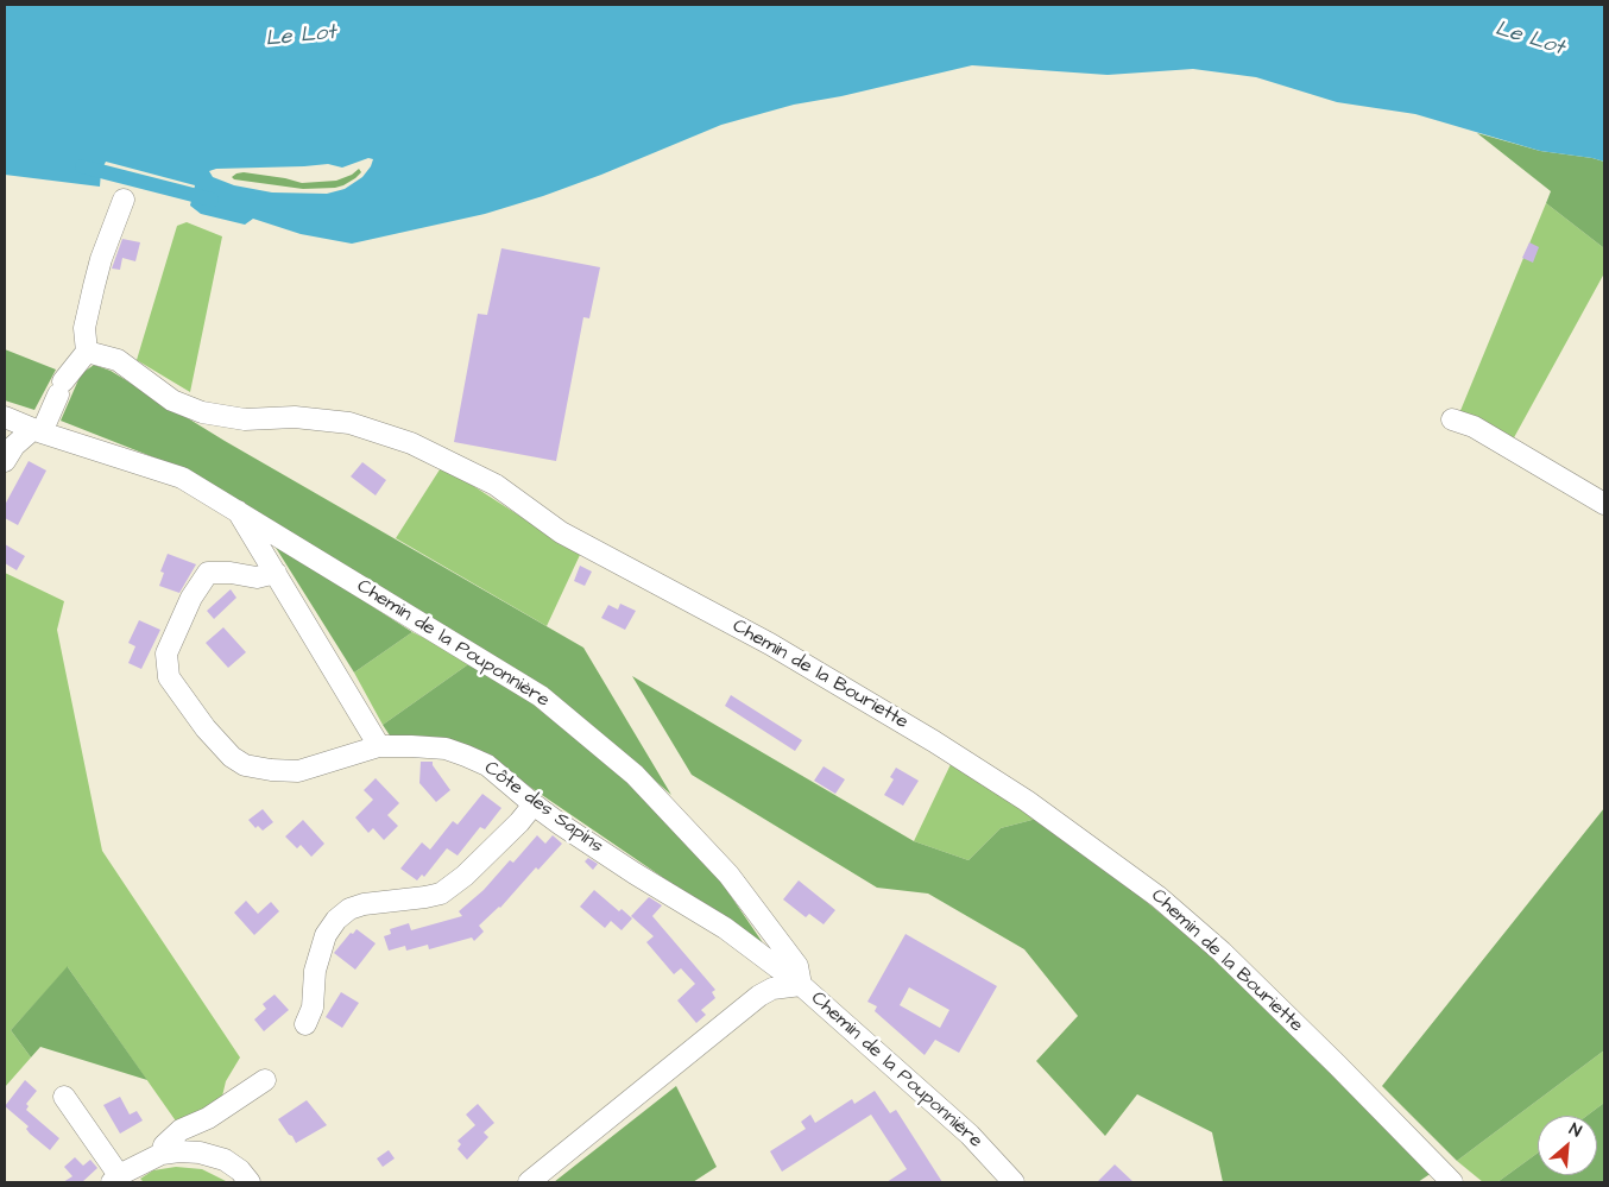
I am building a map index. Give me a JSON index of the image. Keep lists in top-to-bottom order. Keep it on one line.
{"streets":{"street":["Chemin de la Pouponnière","Chemin de la Bouriette","Côte des Sapins"]},"crossings":[["Chemin de la Pouponnière","Côte des Sapins"]],"water":["Le Lot"],"north":"top right"}
